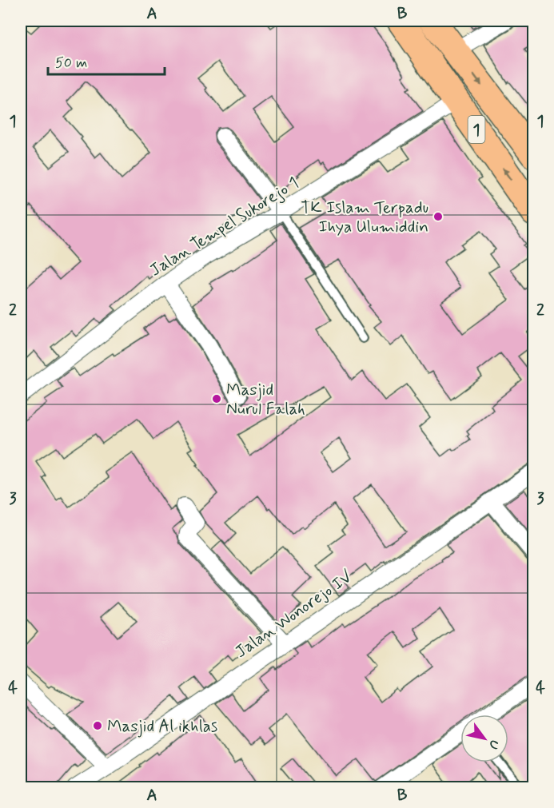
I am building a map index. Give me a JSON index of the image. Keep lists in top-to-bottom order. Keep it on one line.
{"streets":{"highway":["1"],"street":["Jalan Tempel Sukorejo 1","Jalan Wonorejo IV"]},"crossings":[["1","Jalan Tempel Sukorejo 1"]],"places":["TK Islam Terpadu Ihya Ulumiddin","Masjid Nurul Falah","Masjid Al ikhlas"],"scale_bar":"50 m","north":"bottom right","grid":{"columns":["A","B"],"rows":["1","2","3","4"]}}
